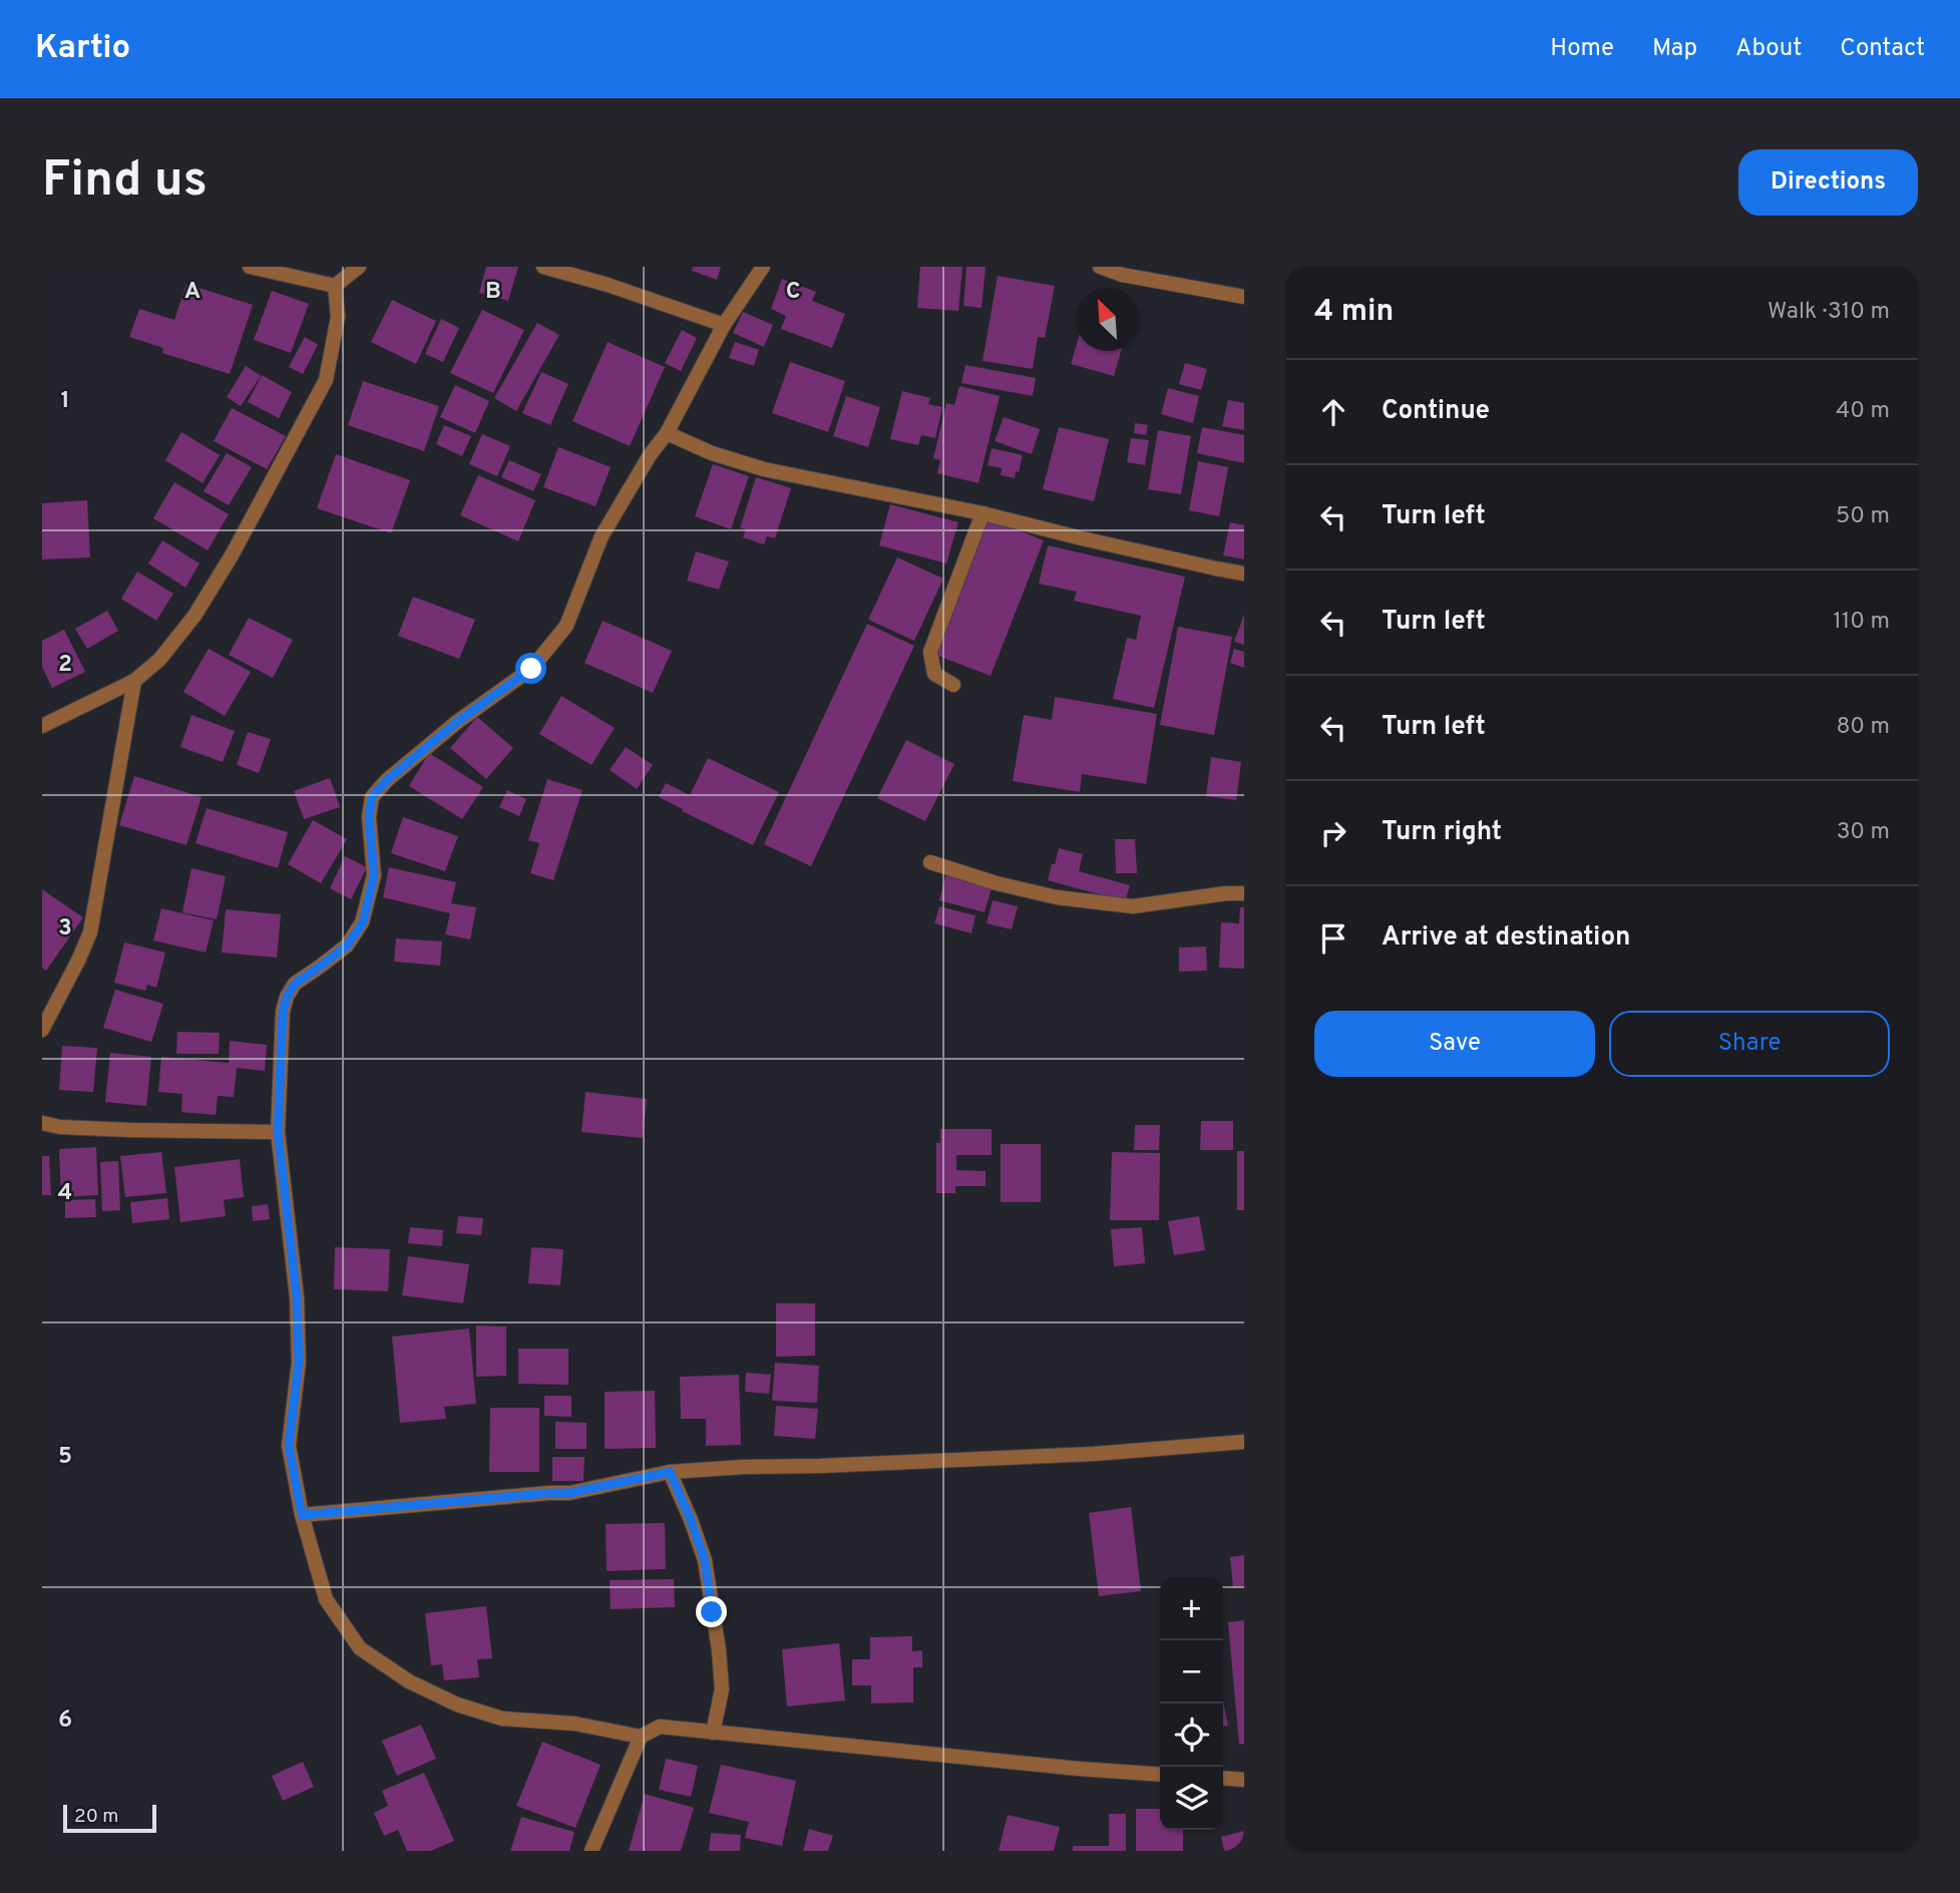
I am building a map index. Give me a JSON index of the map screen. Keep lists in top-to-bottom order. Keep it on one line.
{"scale_bar":"20 m","north":"top left","page":{"header":"Kartio","nav":["Home","Map","About","Contact"],"buttons":["Directions",["Save","Share"]],"title":"Find us","heading":["4 min","Walk · 310 m"],"list":[["Continue","40 m"],["Turn left","50 m"],["Turn left","110 m"],["Turn left","80 m"],["Turn right","30 m"],"Arrive at destination"],"map_buttons":["+","−"],"scale":"20 m"},"grid":{"columns":["A","B","C"],"rows":["1","2","3","4","5","6"]}}
